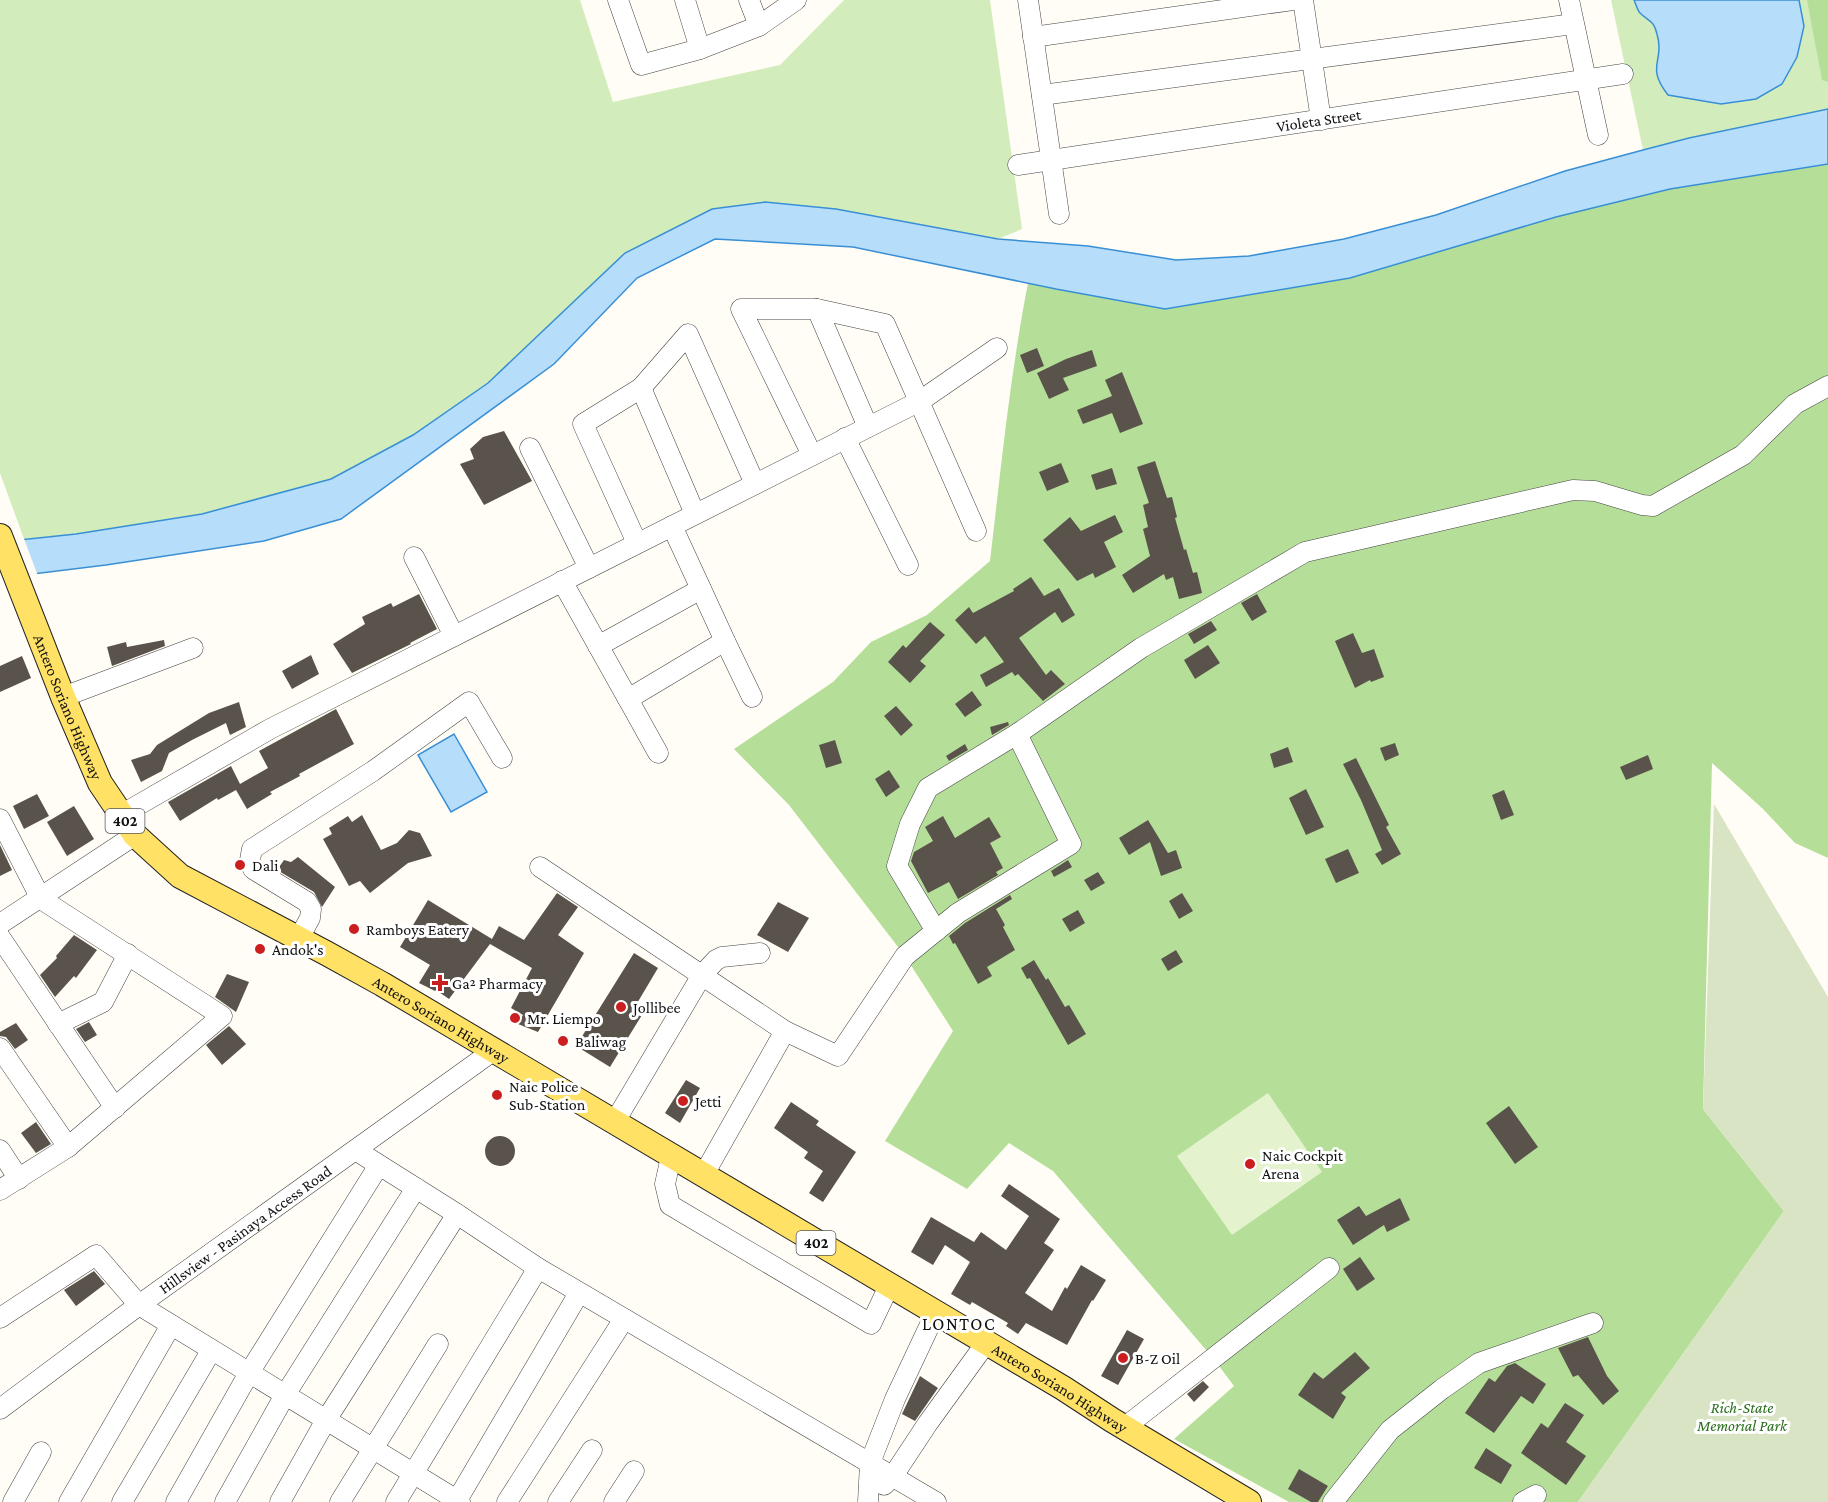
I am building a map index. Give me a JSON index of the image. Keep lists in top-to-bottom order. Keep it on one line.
{"streets":{"main road":["Antero Soriano Highway","402"],"street":["Violeta Street","Hillsview - Pasinaya Access Road"]},"crossings":[["Antero Soriano Highway","Hillsview - Pasinaya Access Road"]],"districts":["LONTOC"],"parks":["Rich-State Memorial Park"],"places":{"other":["Dali","Ramboys Eatery","Andok's","Jollibee","Mr. Liempo","Baliwag","Naic Police Sub-Station","Jetti","Naic Cockpit Arena","B-Z Oil"],"health":["Ga² Pharmacy"]}}
